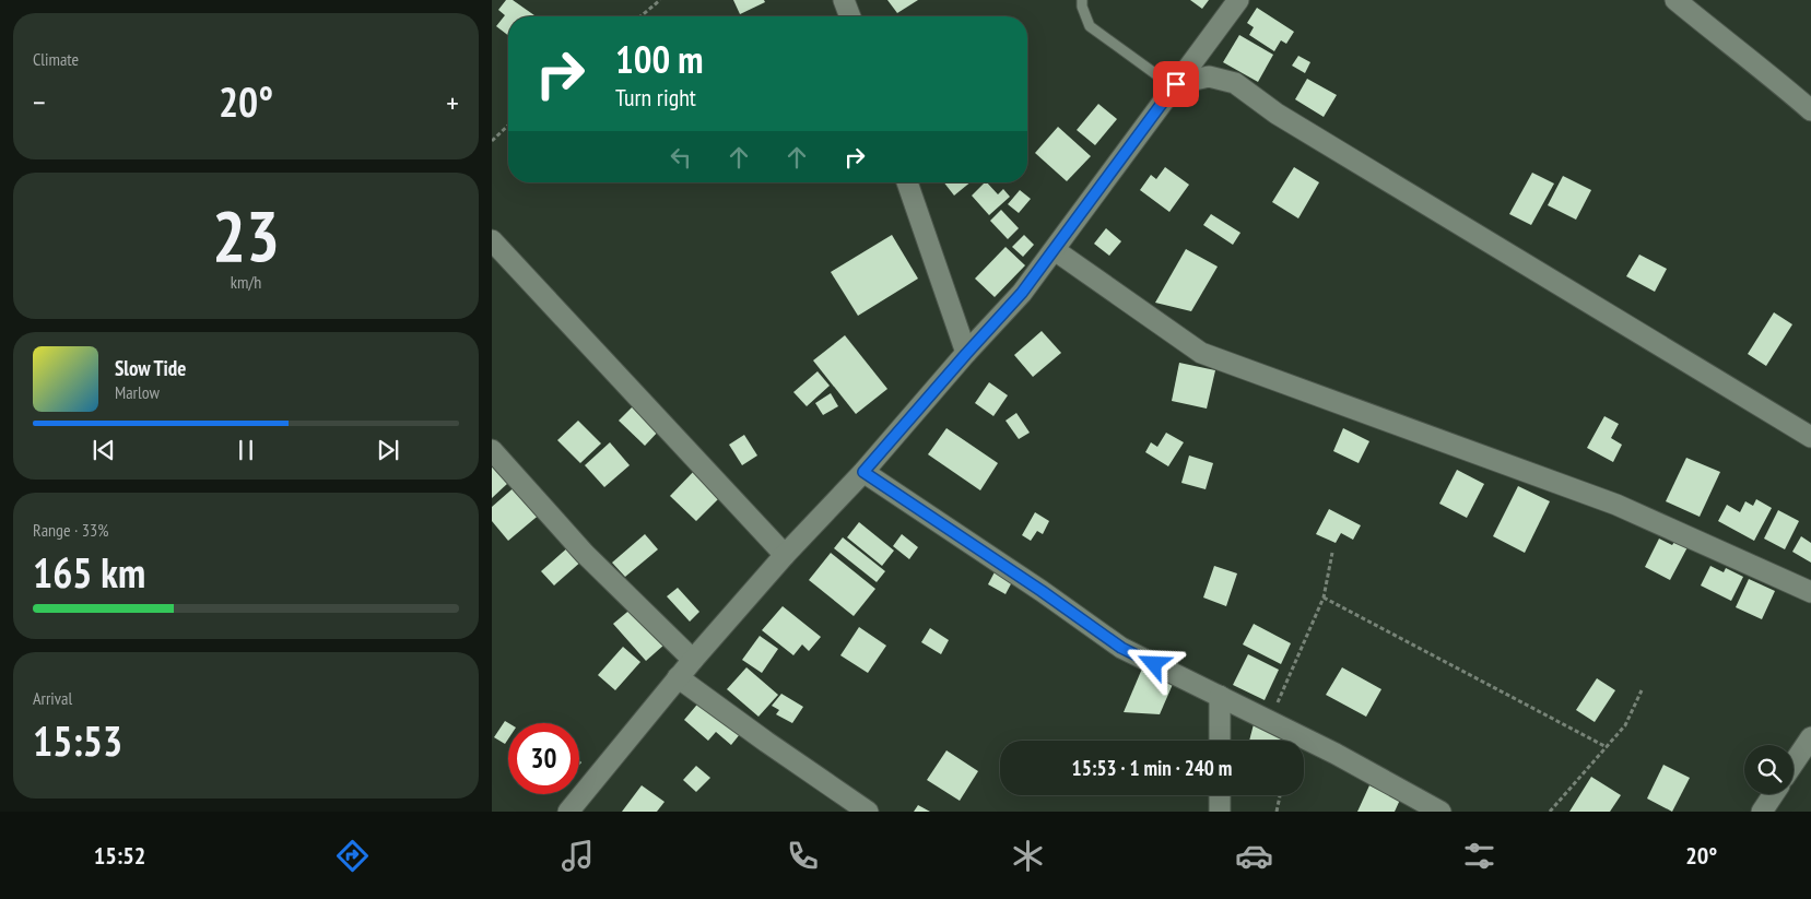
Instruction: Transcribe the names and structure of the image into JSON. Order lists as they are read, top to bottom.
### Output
{
  "page": {
    "tile": [
      "Climate",
      ["23", "km/h"],
      ["Range · 33%", "165 km"],
      ["Arrival", "15:53"]
    ],
    "turn": ["100 m", "Turn right"],
    "heat": ["−", "20°", "+"],
    "song": ["Slow Tide", "Marlow"],
    "limit": "30",
    "trip": "15:53 · 1 min · 240 m",
    "tabs": ["15:52", "20°"]
  }
}
